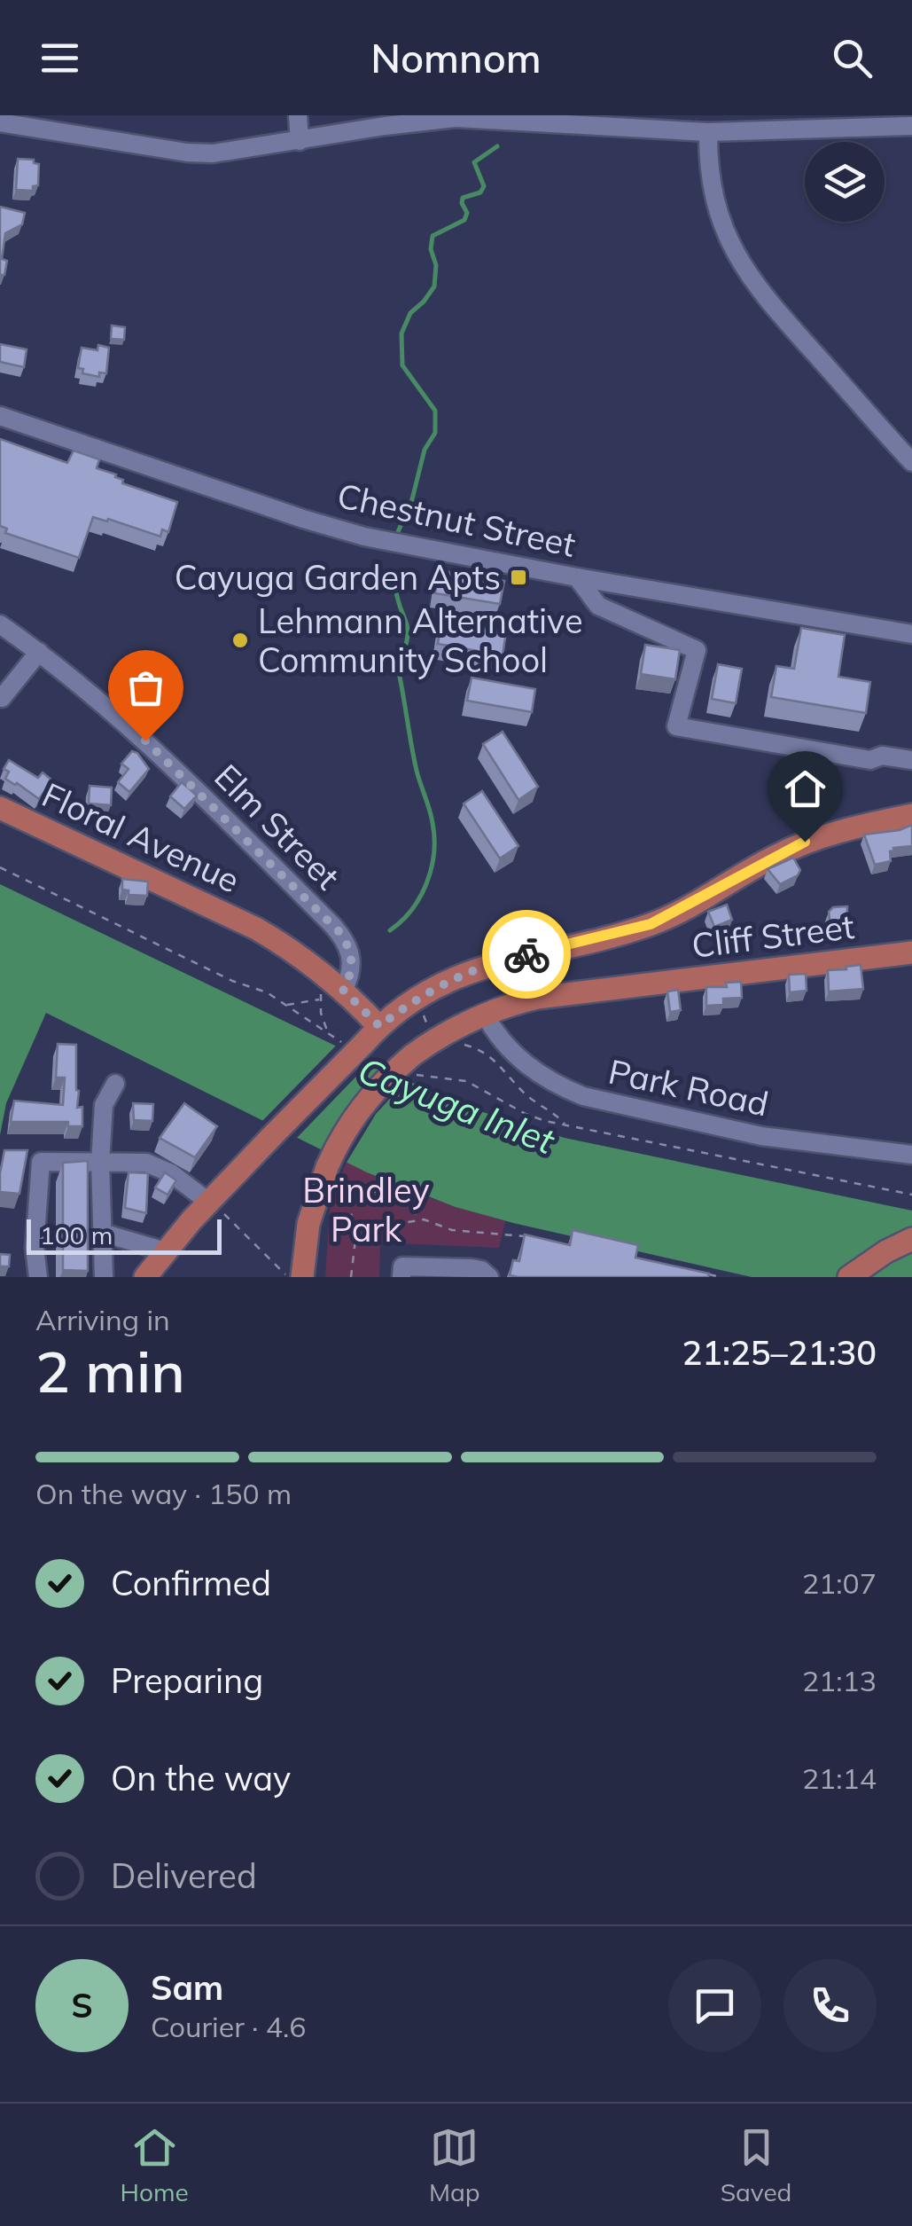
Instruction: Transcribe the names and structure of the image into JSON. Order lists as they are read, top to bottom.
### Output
{
  "streets": {
    "main road": ["Floral Avenue", "Cliff Street"],
    "street": ["Chestnut Street", "Elm Street", "Park Road"]
  },
  "crossings": [
    ["Elm Street", "Floral Avenue"],
    ["Cliff Street", "Park Road"]
  ],
  "water": ["Cayuga Inlet"],
  "parks": ["Brindley Park"],
  "places": {
    "transit": ["Cayuga Garden Apts"],
    "other": ["Lehmann Alternative Community School"]
  },
  "scale_bar": "100 m",
  "page": {
    "header": "Nomnom",
    "scale": "100 m",
    "heading": ["2 min", "Arriving in", "21:25–21:30"],
    "panel": ["Sam", "Courier · 4.6"],
    "bar": "On the way · 150 m",
    "list": [
      ["Confirmed", "21:07"],
      ["Preparing", "21:13"],
      ["On the way", "21:14"],
      "Delivered"
    ],
    "round": "S",
    "tabs": ["Home", "Map", "Saved"]
  }
}
